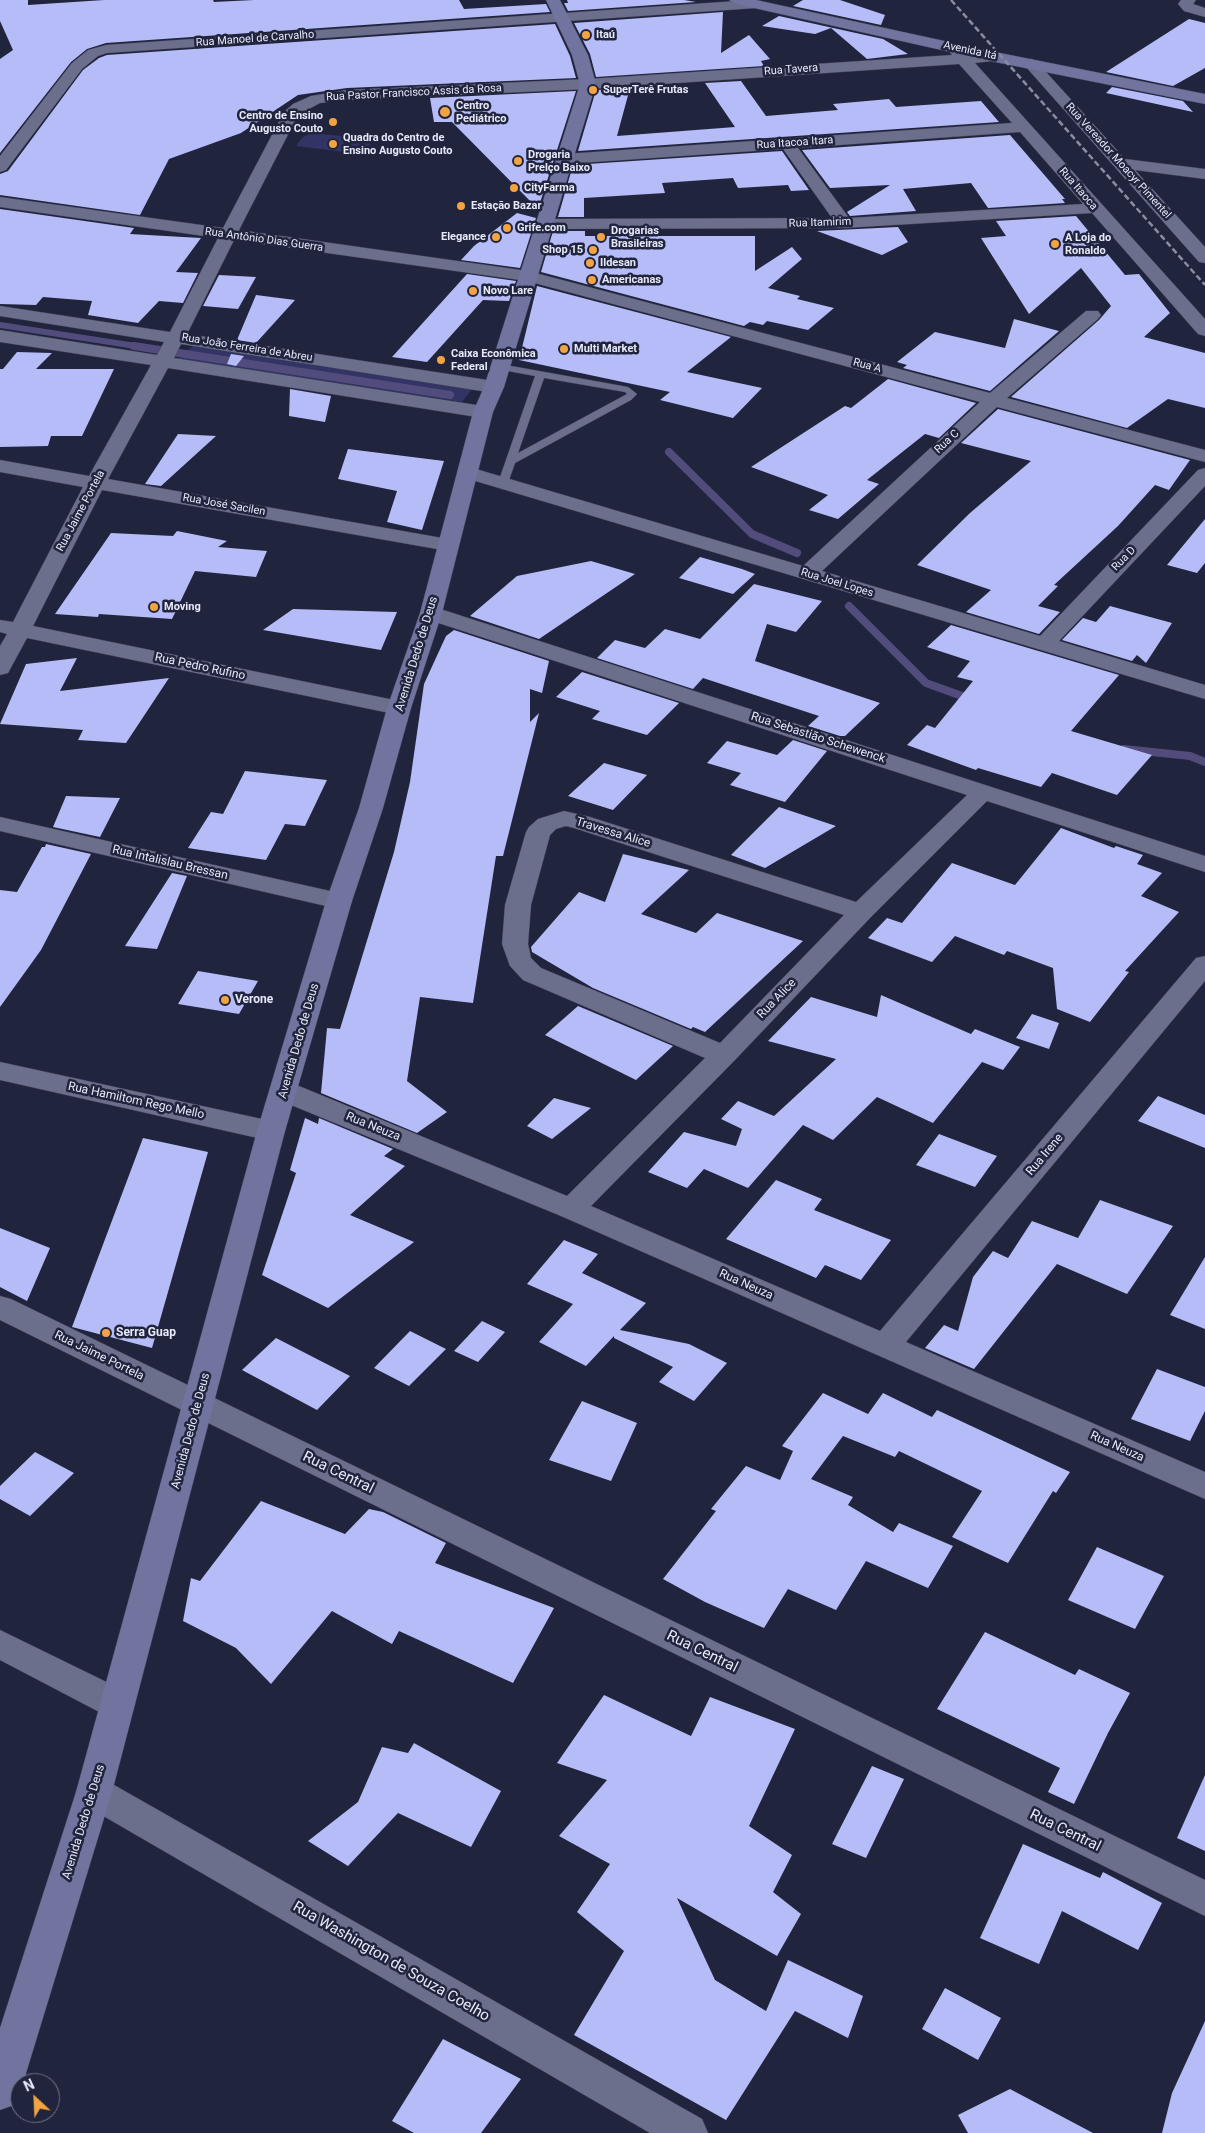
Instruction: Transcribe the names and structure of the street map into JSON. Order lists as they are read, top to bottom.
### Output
{
  "streets": {
    "main road": ["Avenida Itá", "Avenida Dedo de Deus"],
    "street": [
      "Rua Manoel de Carvalho",
      "Rua Tavera",
      "Rua Pastor Francisco Assis da Rosa",
      "Rua Itacoa Itara",
      "Rua Vereador Moacyr Pimentel",
      "Rua Itaoca",
      "Rua Itamirim",
      "Rua Antônio Dias Guerra",
      "Rua João Ferreira de Abreu",
      "Rua A",
      "Rua C",
      "Rua José Sacilen",
      "Rua Jaime Portela",
      "Rua D",
      "Rua Joel Lopes",
      "Rua Pedro Rufino",
      "Rua Sebastião Schewenck",
      "Travessa Alice",
      "Rua Intalislau Bressan",
      "Rua Alice",
      "Rua Hamiltom Rego Mello",
      "Rua Neuza",
      "Rua Irene",
      "Rua Central",
      "Rua Washington de Souza Coelho"
    ]
  },
  "crossings": [
    ["Rua Manoel de Carvalho", "Avenida Itá"],
    ["Avenida Itá", "Rua Tavera"],
    ["Avenida Itá", "Rua Vereador Moacyr Pimentel"],
    ["Avenida Itá", "Rua Itaoca"],
    ["Rua Tavera", "Rua Pastor Francisco Assis da Rosa"],
    ["Rua Tavera", "Rua Itaoca"],
    ["Rua Tavera", "Avenida Dedo de Deus"],
    ["Rua Pastor Francisco Assis da Rosa", "Rua Antônio Dias Guerra"],
    ["Rua Pastor Francisco Assis da Rosa", "Rua João Ferreira de Abreu"],
    ["Rua Pastor Francisco Assis da Rosa", "Rua Jaime Portela"],
    ["Rua Pastor Francisco Assis da Rosa", "Avenida Dedo de Deus"],
    ["Rua Itacoa Itara", "Rua Itaoca"],
    ["Rua Itacoa Itara", "Avenida Dedo de Deus"],
    ["Rua Itaoca", "Rua Itamirim"],
    ["Rua Itamirim", "Avenida Dedo de Deus"],
    ["Rua Antônio Dias Guerra", "Rua A"],
    ["Rua Antônio Dias Guerra", "Avenida Dedo de Deus"],
    ["Rua João Ferreira de Abreu", "Rua Jaime Portela"],
    ["Rua João Ferreira de Abreu", "Avenida Dedo de Deus"],
    ["Rua A", "Rua C"],
    ["Rua A", "Avenida Dedo de Deus"],
    ["Rua C", "Rua Joel Lopes"],
    ["Rua José Sacilen", "Rua Jaime Portela"],
    ["Rua José Sacilen", "Avenida Dedo de Deus"],
    ["Rua Jaime Portela", "Avenida Dedo de Deus"],
    ["Rua Jaime Portela", "Rua Pedro Rufino"],
    ["Rua Jaime Portela", "Rua Central"],
    ["Rua D", "Rua Joel Lopes"],
    ["Rua Joel Lopes", "Avenida Dedo de Deus"],
    ["Avenida Dedo de Deus", "Rua Pedro Rufino"],
    ["Avenida Dedo de Deus", "Rua Sebastião Schewenck"],
    ["Avenida Dedo de Deus", "Rua Intalislau Bressan"],
    ["Avenida Dedo de Deus", "Rua Hamiltom Rego Mello"],
    ["Avenida Dedo de Deus", "Rua Neuza"],
    ["Avenida Dedo de Deus", "Rua Central"],
    ["Avenida Dedo de Deus", "Rua Washington de Souza Coelho"],
    ["Rua Sebastião Schewenck", "Rua Alice"],
    ["Travessa Alice", "Rua Alice"],
    ["Rua Alice", "Rua Neuza"],
    ["Rua Neuza", "Rua Irene"]
  ],
  "places": [
    "Itaú",
    "SuperTerê Frutas",
    "Centro Pediátrico",
    "Centro de Ensino Augusto Couto",
    "Quadra do Centro de Ensino Augusto Couto",
    "Drogaria Prelço Baixo",
    "CityFarma",
    "Estação Bazar",
    "Grife.com",
    "Elegance",
    "Drogarias Brasileiras",
    "A Loja do Ronaldo",
    "Shop 15",
    "Ildesan",
    "Americanas",
    "Novo Lare",
    "Multi Market",
    "Caixa Econômica Federal",
    "Moving",
    "Verone",
    "Serra Guap"
  ],
  "north": "top left"
}
